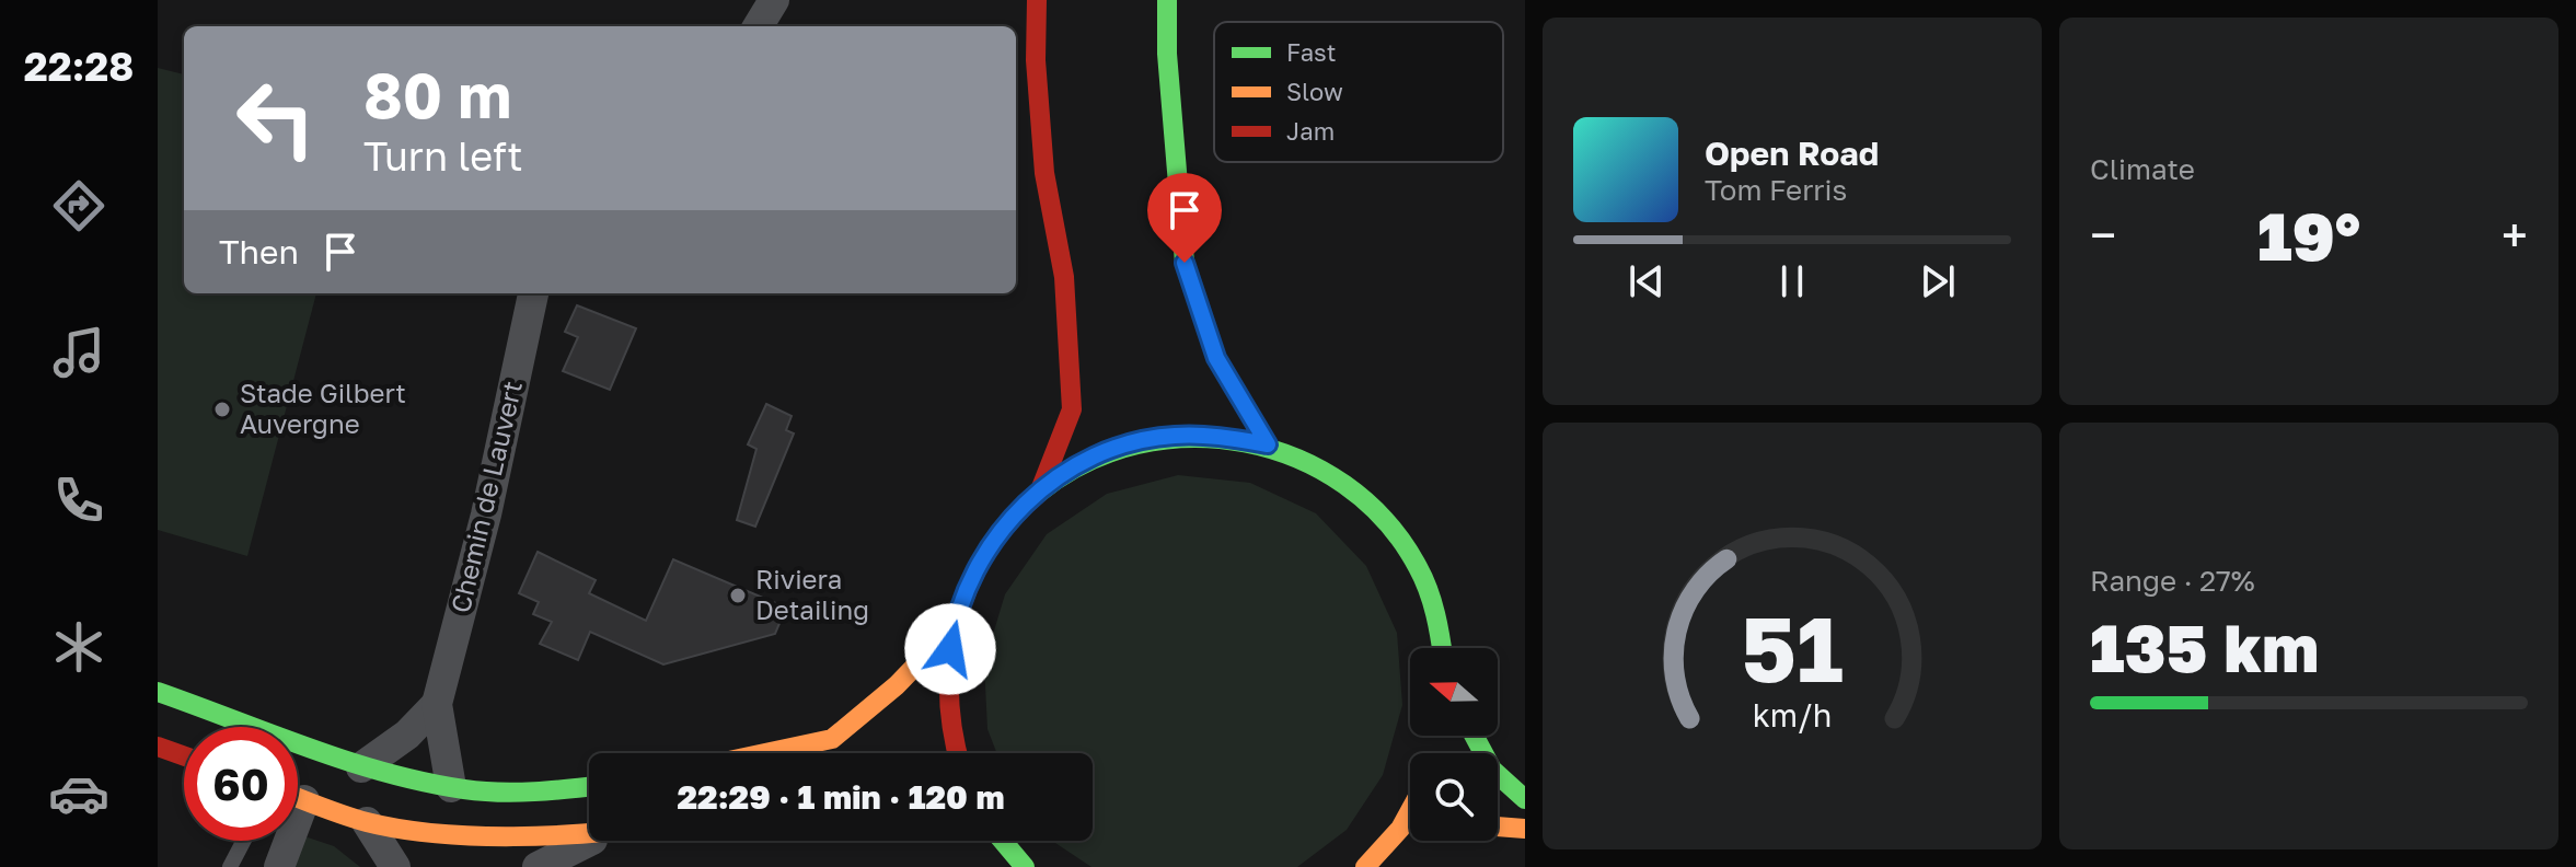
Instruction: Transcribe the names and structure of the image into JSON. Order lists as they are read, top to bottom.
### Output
{
  "streets": {
    "street": ["Chemin de Lauvert"]
  },
  "places": ["Stade Gilbert Auvergne", "Riviera Detailing"],
  "legend": ["Fast", "Slow", "Jam"],
  "north": "left",
  "page": {
    "tabs": "22:28",
    "tile": [
      "Climate",
      ["Range · 27%", "135 km"]
    ],
    "turn": ["80 m", "Turn left"],
    "song": ["Open Road", "Tom Ferris"],
    "heat": ["−", "19°", "+"],
    "then": "Then",
    "limit": "60",
    "trip": "22:29 · 1 min · 120 m",
    "gauge": ["51", "km/h"]
  }
}
